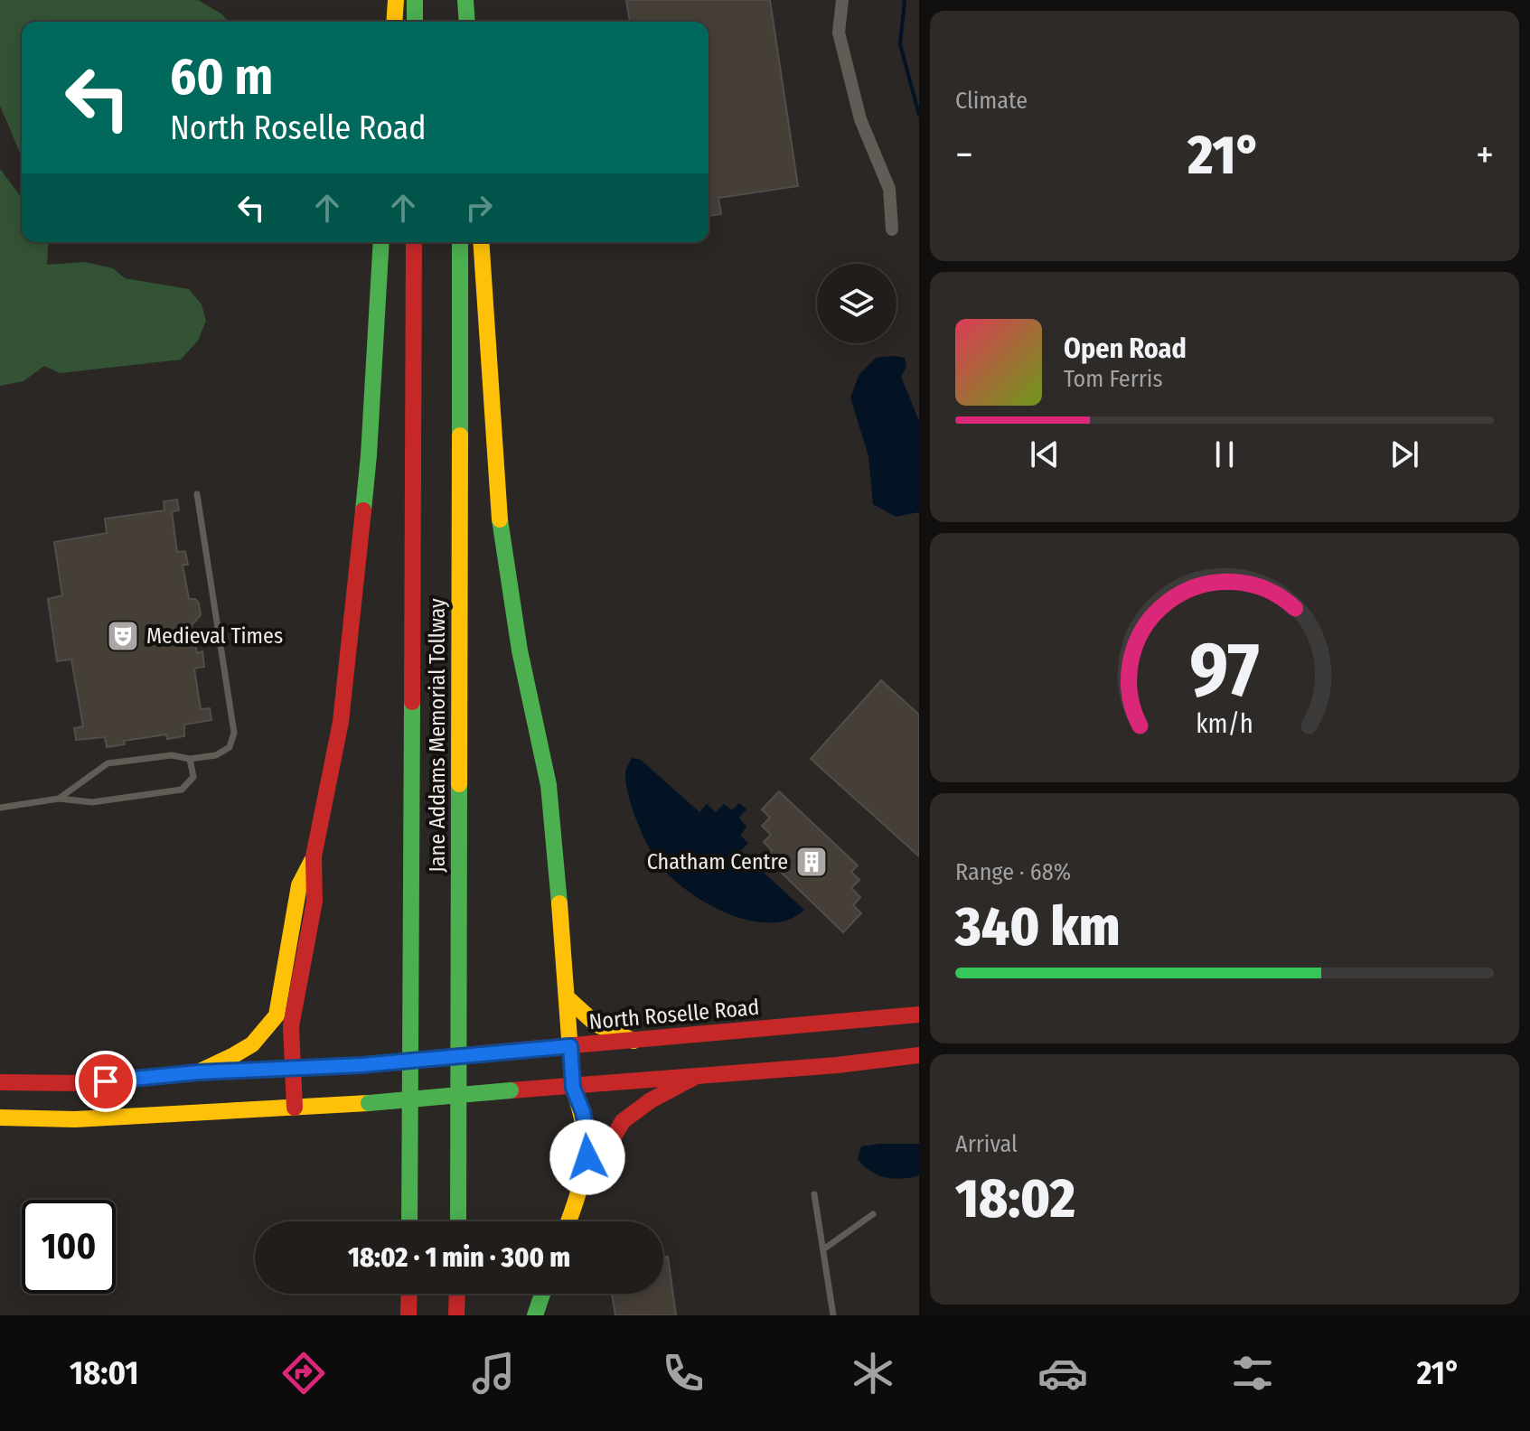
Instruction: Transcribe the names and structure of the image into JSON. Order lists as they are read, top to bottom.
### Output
{
  "streets": {
    "main road": ["Jane Addams Memorial Tollway", "North Roselle Road"]
  },
  "places": {
    "theatre": ["Medieval Times"],
    "building": ["Chatham Centre"]
  },
  "page": {
    "tile": [
      "Climate",
      ["Range · 68%", "340 km"],
      ["Arrival", "18:02"]
    ],
    "turn": ["60 m", "North Roselle Road"],
    "heat": ["−", "21°", "+"],
    "song": ["Open Road", "Tom Ferris"],
    "limit": "100",
    "trip": "18:02 · 1 min · 300 m",
    "tabs": ["18:01", "21°"],
    "gauge": ["97", "km/h"]
  }
}
